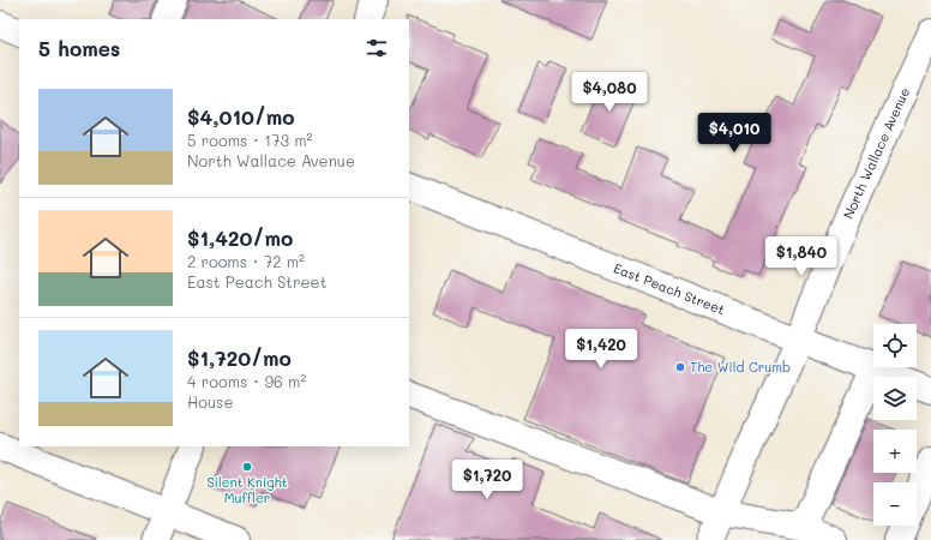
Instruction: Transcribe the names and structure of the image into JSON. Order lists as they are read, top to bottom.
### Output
{
  "streets": {
    "street": ["North Wallace Avenue", "East Peach Street"]
  },
  "crossings": [
    ["North Wallace Avenue", "East Peach Street"]
  ],
  "places": ["The Wild Crumb", "Silent Knight Muffler"],
  "page": {
    "heading": "5 homes",
    "price": [
      "$4,080",
      "$4,010",
      "$1,840",
      "$1,420",
      "$1,720"
    ],
    "list": [
      {
        "name": "$4,010/mo",
        "note": "5 rooms · 173 m² · North Wallace Avenue"
      },
      {
        "name": "$1,420/mo",
        "note": "2 rooms · 72 m² · East Peach Street"
      },
      {
        "name": "$1,720/mo",
        "note": "4 rooms · 96 m² · House"
      }
    ],
    "map_buttons": ["+", "−"]
  }
}
